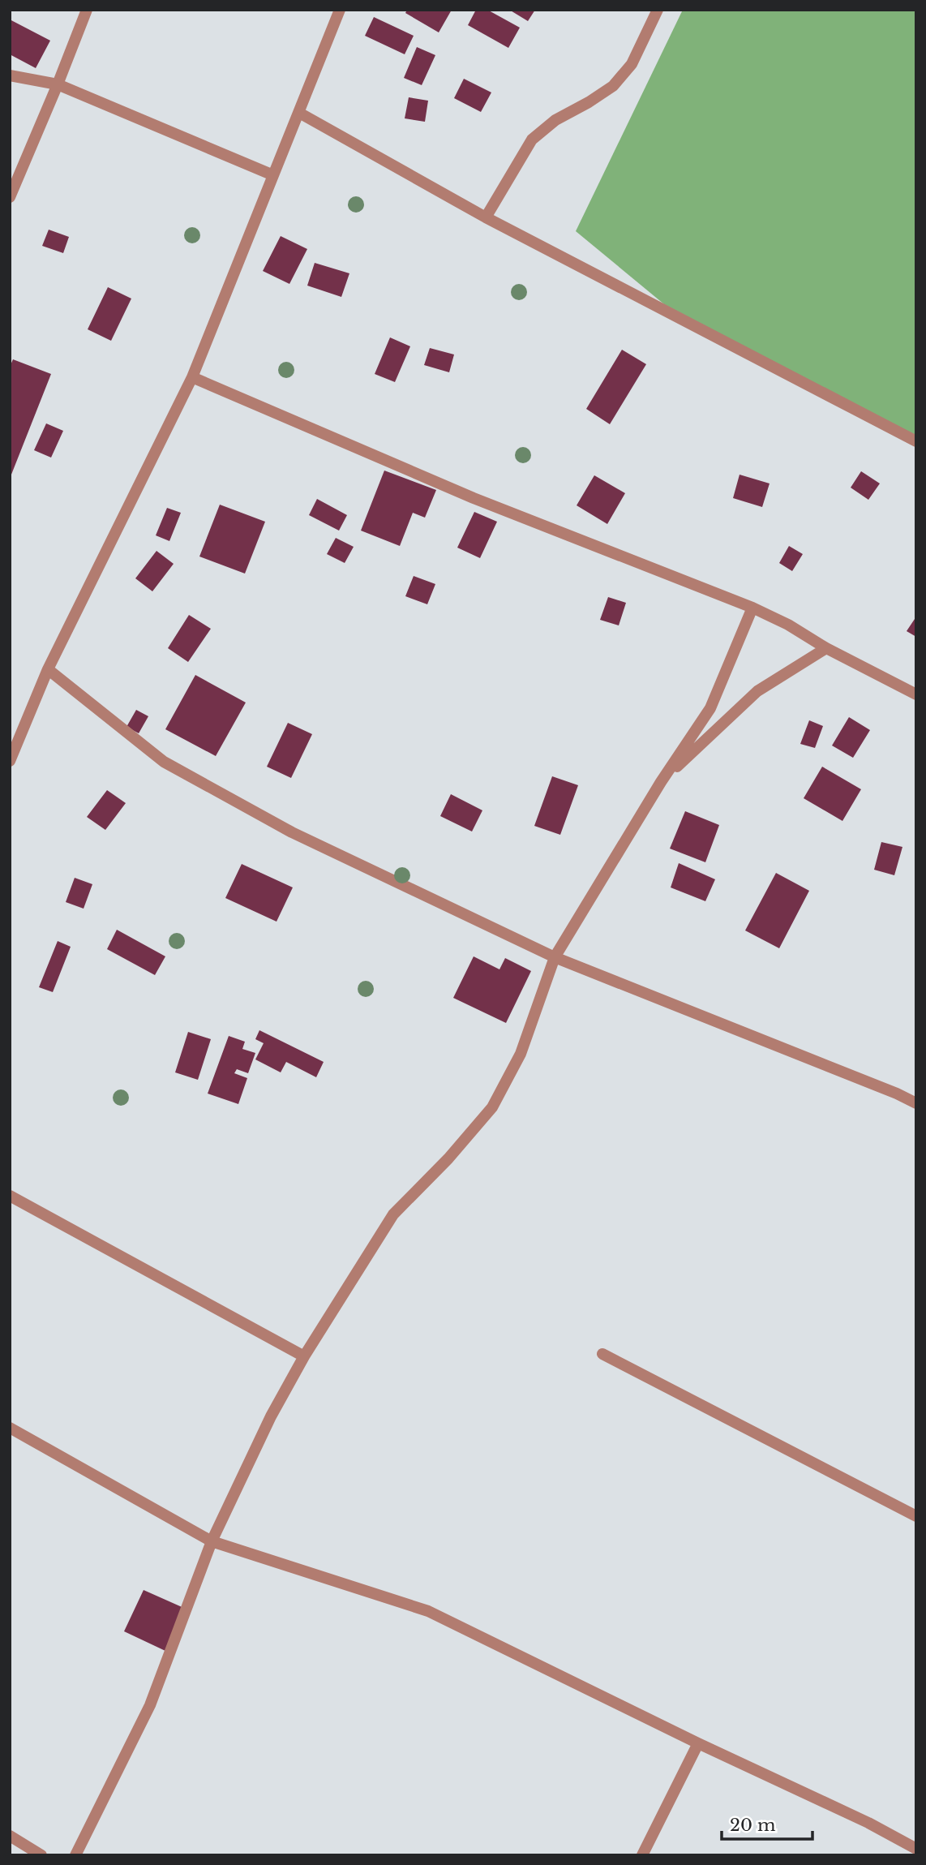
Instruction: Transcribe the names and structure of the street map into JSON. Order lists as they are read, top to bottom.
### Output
{
  "scale_bar": "20 m"
}
